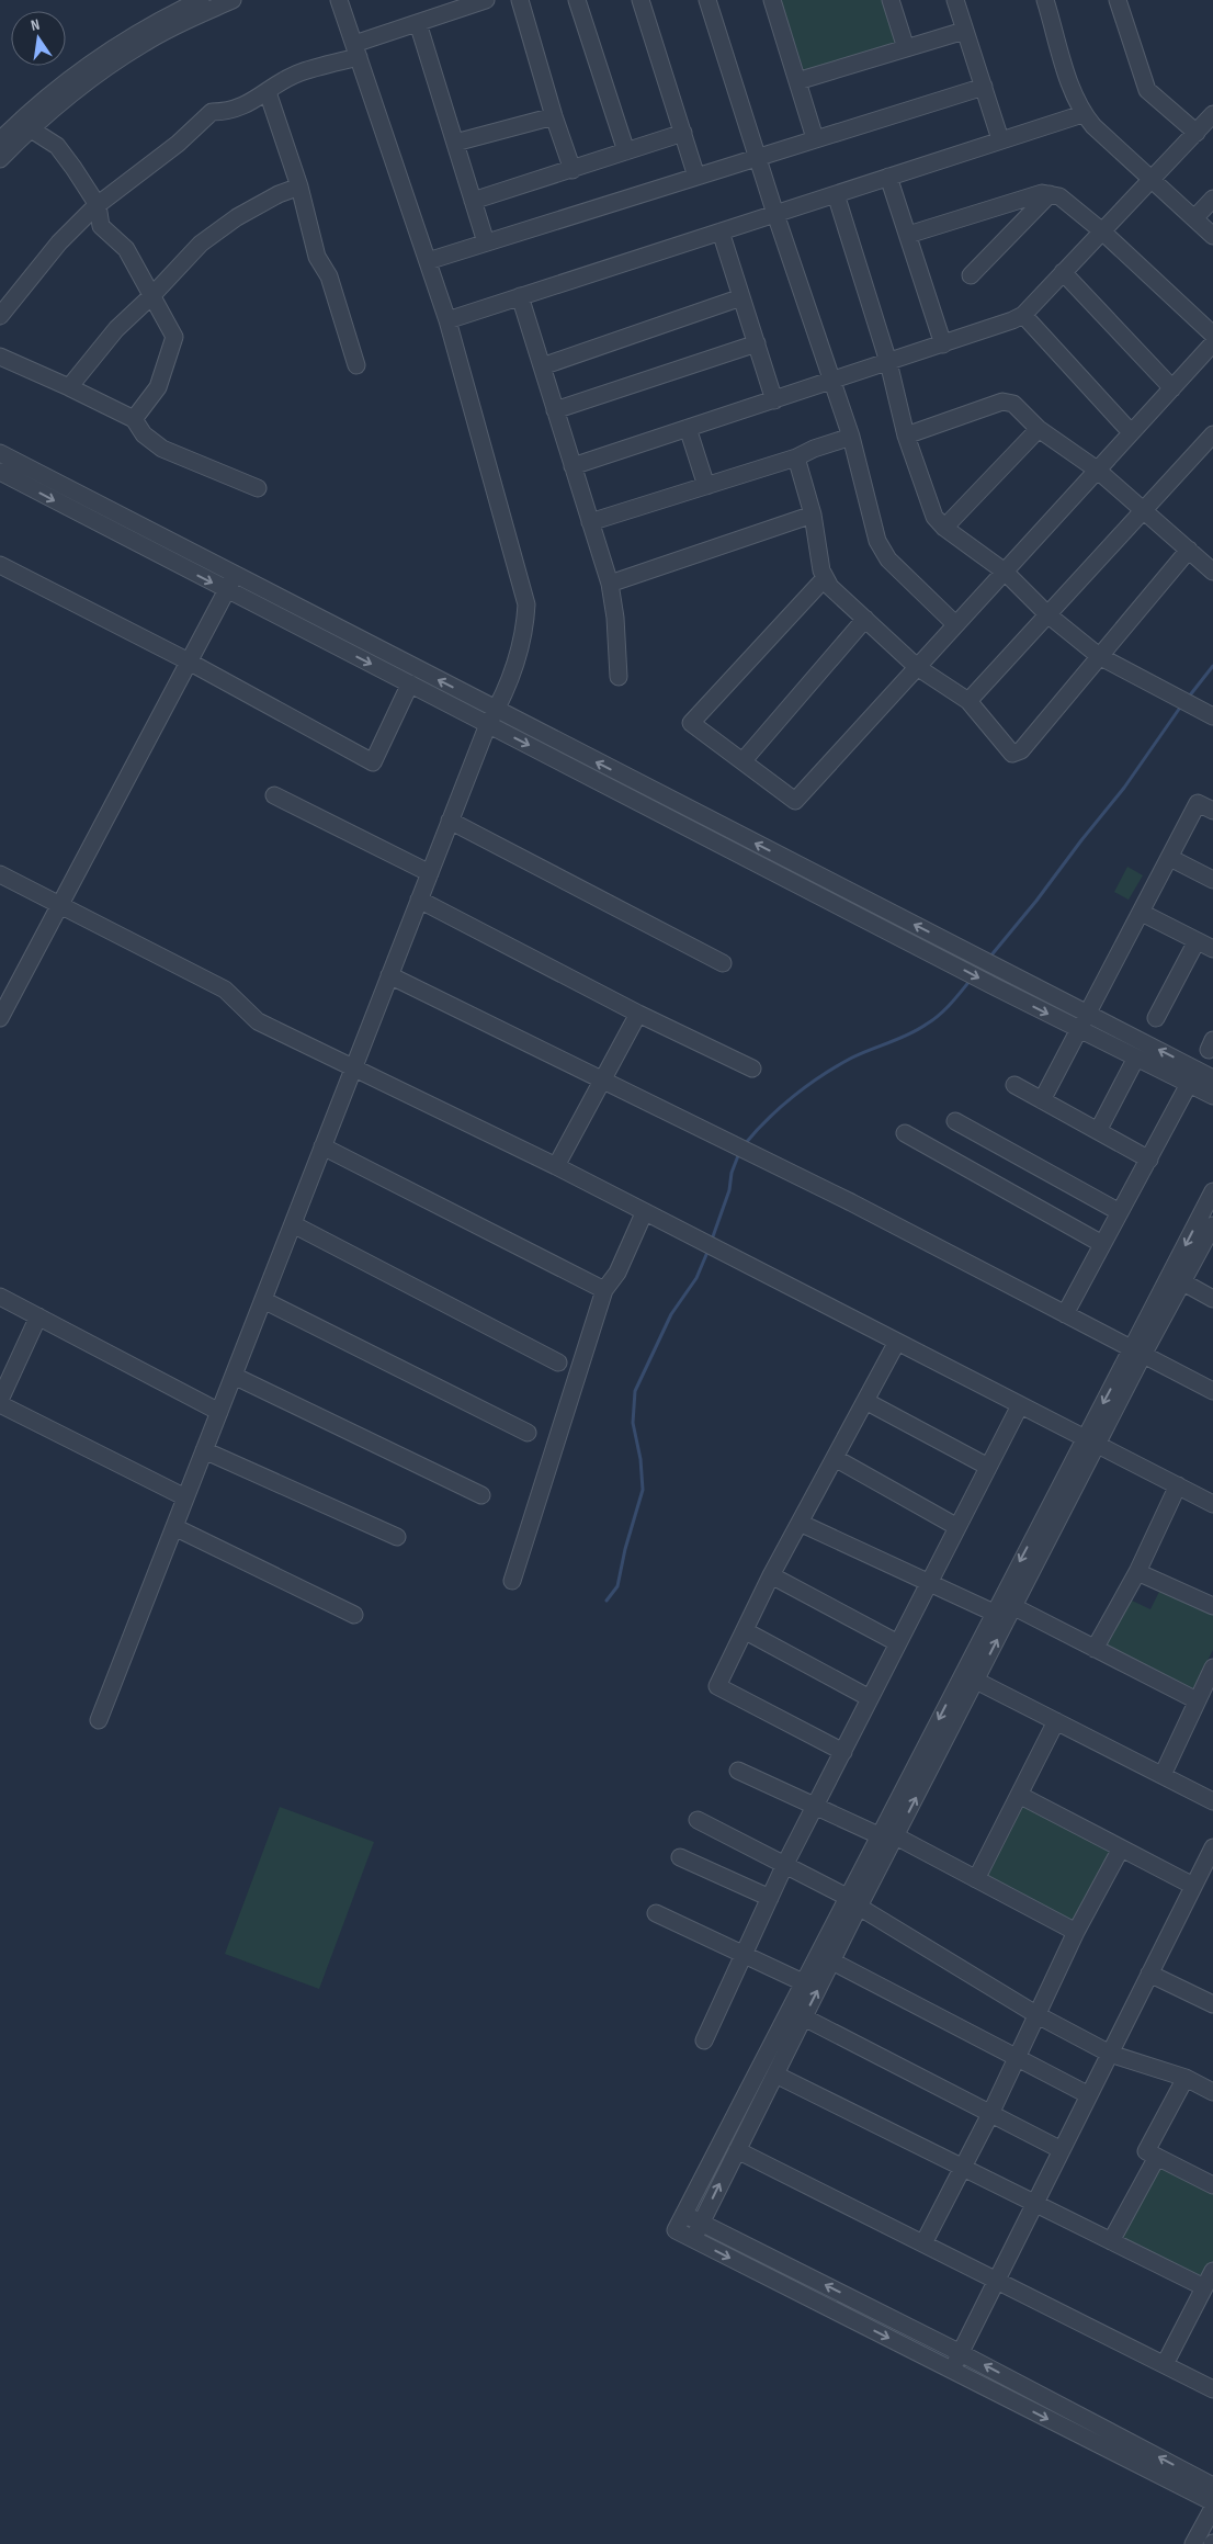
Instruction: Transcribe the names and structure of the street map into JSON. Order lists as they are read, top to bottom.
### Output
{
  "north": "top"
}
